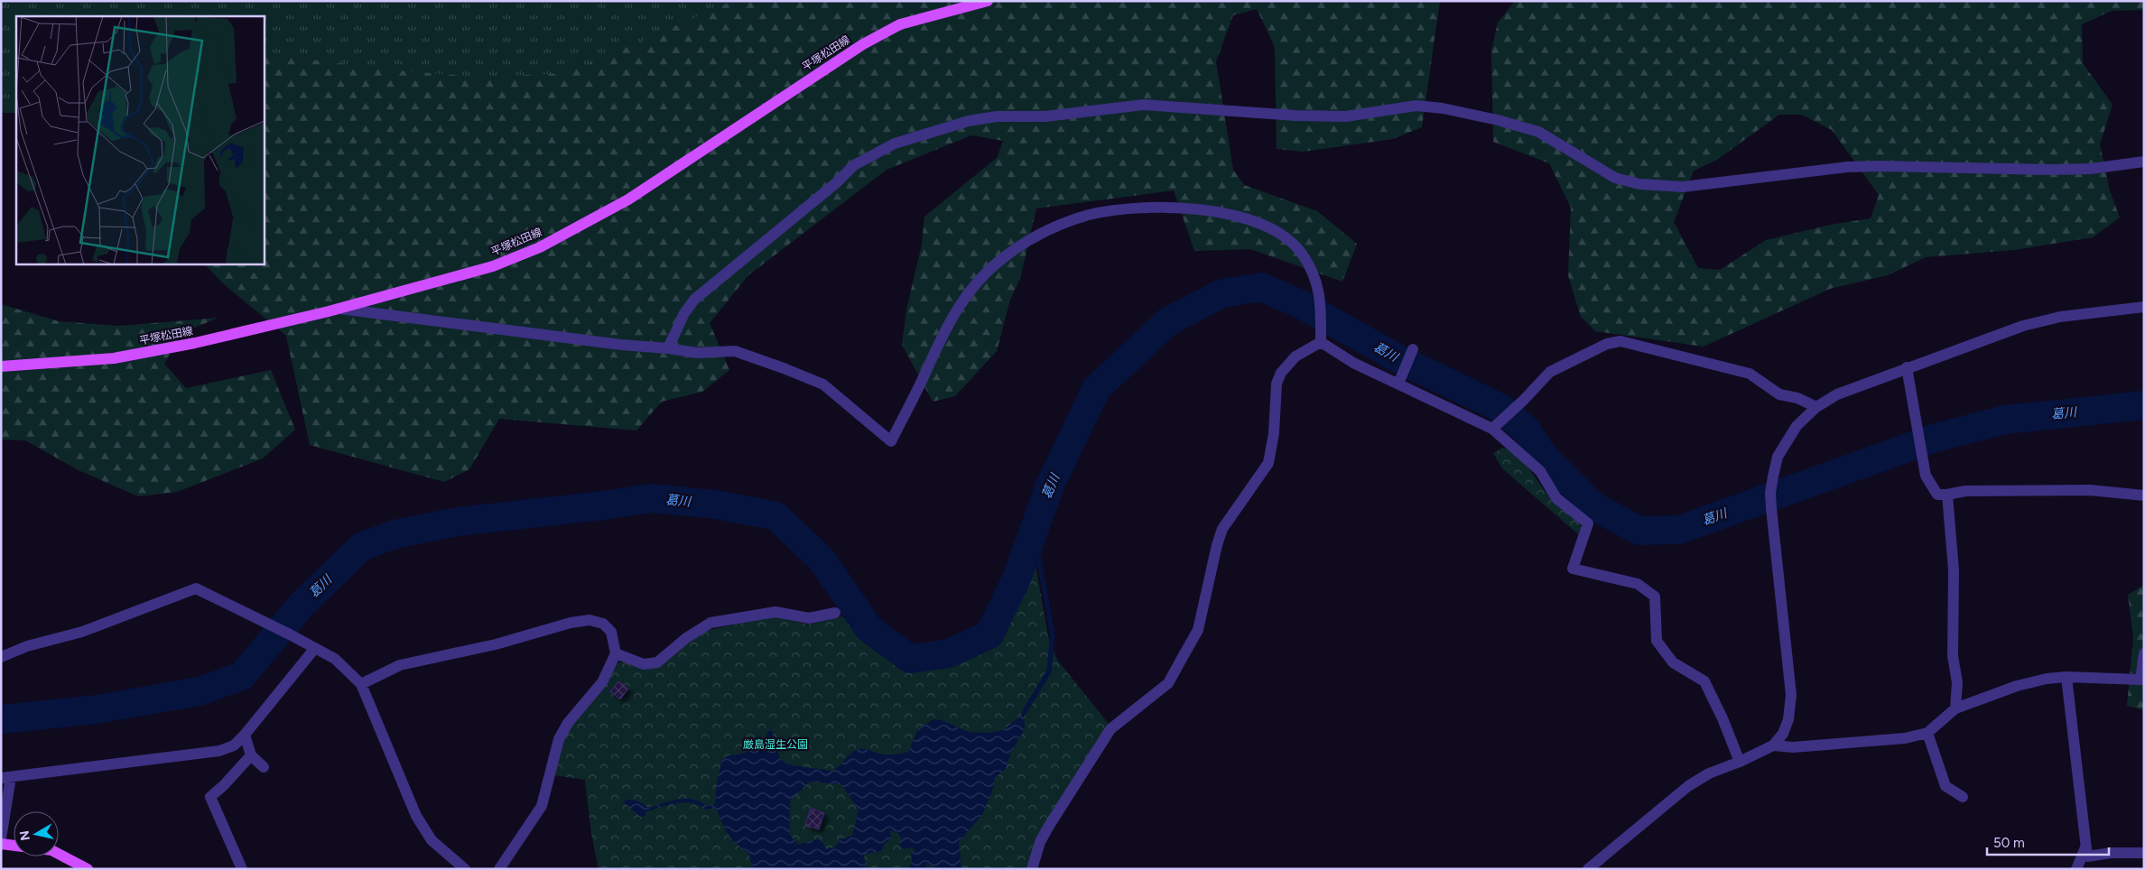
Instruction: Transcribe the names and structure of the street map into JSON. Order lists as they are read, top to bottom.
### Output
{
  "streets": {
    "main road": ["平塚松田線"]
  },
  "water": ["葛川"],
  "parks": ["厳島湿生公園"],
  "scale_bar": "50 m",
  "north": "left"
}
